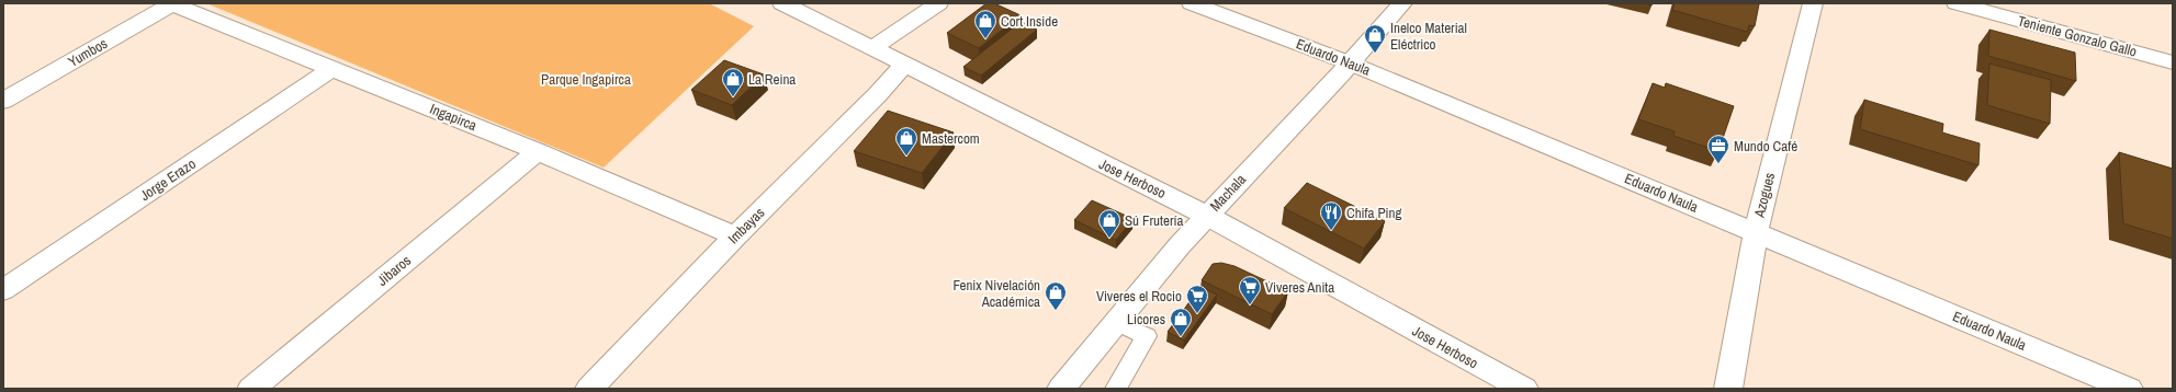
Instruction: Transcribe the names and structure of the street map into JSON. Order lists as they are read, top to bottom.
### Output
{
  "streets": {
    "street": [
      "Teniente Gonzalo Gallo",
      "Yumbos",
      "Eduardo Naula",
      "Ingapirca",
      "Jose Herboso",
      "Jorge Erazo",
      "Machala",
      "Azogues",
      "Imbayas",
      "Jibaros"
    ]
  },
  "crossings": [
    ["Yumbos", "Ingapirca"],
    ["Eduardo Naula", "Machala"],
    ["Eduardo Naula", "Azogues"],
    ["Ingapirca", "Jorge Erazo"],
    ["Ingapirca", "Imbayas"],
    ["Ingapirca", "Jibaros"],
    ["Jose Herboso", "Machala"],
    ["Jose Herboso", "Imbayas"]
  ],
  "parks": ["Parque Ingapirca"],
  "places": {
    "shop": [
      "Cort Inside",
      "Inelco Material Eléctrico",
      "La Reina",
      "Mastercom",
      "Sú Frutería",
      "Fenix Nivelación Académica",
      "Licores"
    ],
    "office": ["Mundo Café"],
    "restaurant": ["Chifa Ping"],
    "supermarket": ["Viveres Anita", "Viveres el Rocio"]
  }
}
